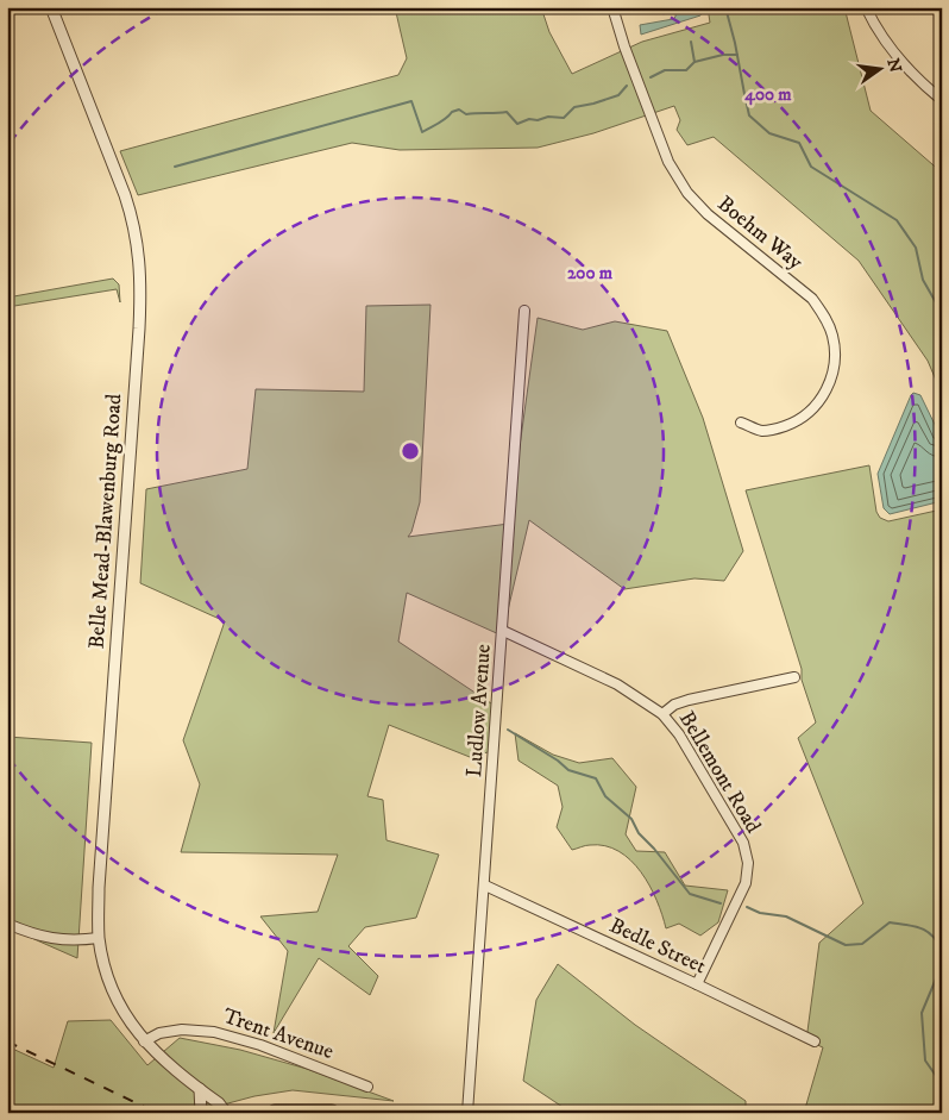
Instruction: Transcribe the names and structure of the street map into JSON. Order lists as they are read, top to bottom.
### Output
{
  "streets": {
    "street": [
      "Boehm Way",
      "Belle Mead-Blawenburg Road",
      "Ludlow Avenue",
      "Bellemont Road",
      "Bedle Street",
      "Trent Avenue"
    ]
  },
  "crossings": [
    ["Belle Mead-Blawenburg Road", "Trent Avenue"],
    ["Ludlow Avenue", "Bellemont Road"],
    ["Ludlow Avenue", "Bedle Street"],
    ["Bellemont Road", "Bedle Street"]
  ],
  "north": "right",
  "rings": ["400 m", "200 m"]
}
